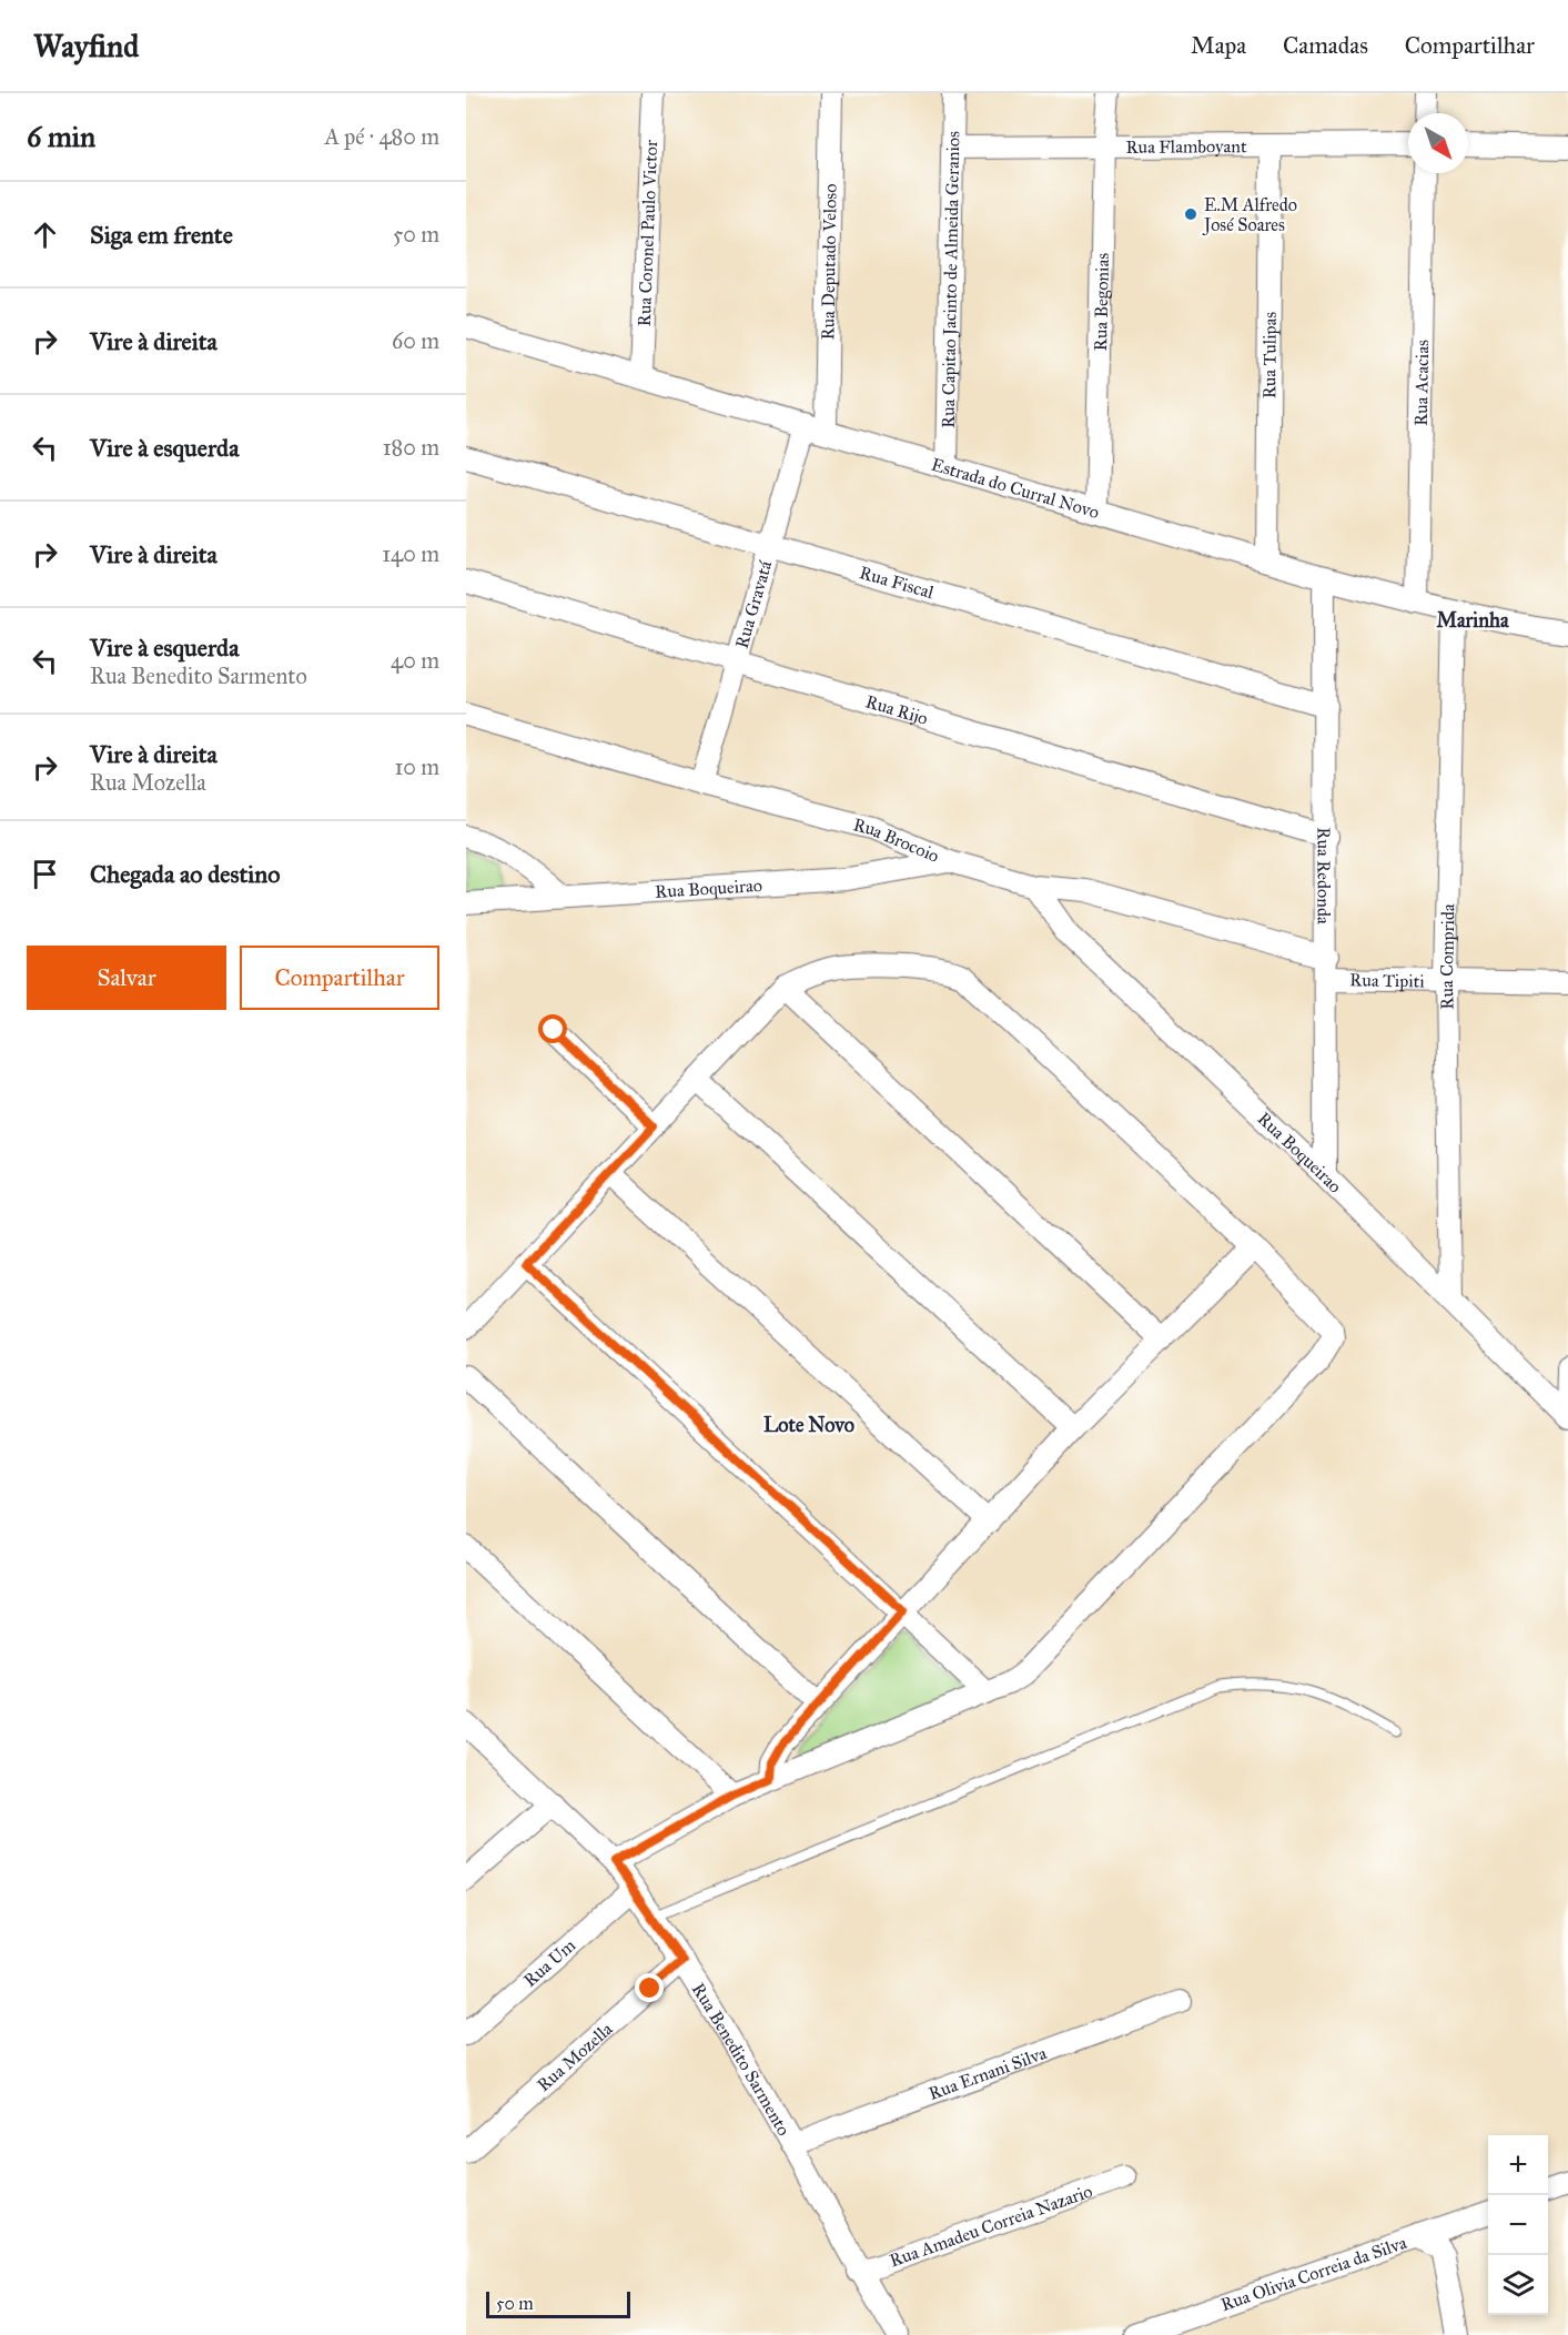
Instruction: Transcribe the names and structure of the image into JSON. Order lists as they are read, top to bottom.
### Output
{
  "streets": {
    "street": [
      "Rua Flamboyant",
      "Rua Coronel Paulo Victor",
      "Rua Deputado Veloso",
      "Rua Capitao Jacinto de Almeida Geranios",
      "Rua Begonias",
      "Rua Tulipas",
      "Rua Acacias",
      "Estrada do Curral Novo",
      "Rua Fiscal",
      "Rua Gravatá",
      "Rua Rijo",
      "Rua Brocoio",
      "Rua Redonda",
      "Rua Boqueirao",
      "Rua Comprida",
      "Rua Tipiti",
      "Rua Um",
      "Rua Mozella",
      "Rua Benedito Sarmento",
      "Rua Ernani Silva",
      "Rua Amadeu Correia Nazario",
      "Rua Olivia Correia da Silva"
    ]
  },
  "crossings": [
    ["Rua Flamboyant", "Rua Capitao Jacinto de Almeida Geranios"],
    ["Rua Flamboyant", "Rua Begonias"],
    ["Rua Flamboyant", "Rua Tulipas"],
    ["Rua Coronel Paulo Victor", "Estrada do Curral Novo"],
    ["Rua Deputado Veloso", "Estrada do Curral Novo"],
    ["Rua Capitao Jacinto de Almeida Geranios", "Estrada do Curral Novo"],
    ["Rua Begonias", "Estrada do Curral Novo"],
    ["Rua Tulipas", "Estrada do Curral Novo"],
    ["Rua Acacias", "Estrada do Curral Novo"],
    ["Estrada do Curral Novo", "Rua Gravatá"],
    ["Estrada do Curral Novo", "Rua Redonda"],
    ["Estrada do Curral Novo", "Rua Comprida"],
    ["Rua Fiscal", "Rua Gravatá"],
    ["Rua Fiscal", "Rua Redonda"],
    ["Rua Gravatá", "Rua Rijo"],
    ["Rua Gravatá", "Rua Brocoio"],
    ["Rua Rijo", "Rua Redonda"],
    ["Rua Brocoio", "Rua Redonda"],
    ["Rua Brocoio", "Rua Boqueirao"],
    ["Rua Brocoio", "Rua Tipiti"],
    ["Rua Redonda", "Rua Boqueirao"],
    ["Rua Redonda", "Rua Tipiti"],
    ["Rua Boqueirao", "Rua Comprida"],
    ["Rua Comprida", "Rua Tipiti"],
    ["Rua Um", "Rua Benedito Sarmento"],
    ["Rua Mozella", "Rua Benedito Sarmento"],
    ["Rua Benedito Sarmento", "Rua Ernani Silva"],
    ["Rua Benedito Sarmento", "Rua Amadeu Correia Nazario"]
  ],
  "districts": ["Marinha", "Lote Novo"],
  "places": ["E.M Alfredo José Soares"],
  "scale_bar": "50 m",
  "north": "bottom right",
  "page": {
    "header": "Wayfind",
    "nav": ["Mapa", "Camadas", "Compartilhar"],
    "heading": ["6 min", "A pé · 480 m"],
    "list": [
      ["Siga em frente", "50 m"],
      ["Vire à direita", "60 m"],
      ["Vire à esquerda", "180 m"],
      ["Vire à direita", "140 m"],
      ["Vire à esquerda", "Rua Benedito Sarmento", "40 m"],
      ["Vire à direita", "Rua Mozella", "10 m"],
      "Chegada ao destino"
    ],
    "buttons": ["Salvar", "Compartilhar"],
    "map_buttons": ["+", "−"],
    "scale": "50 m"
  }
}
